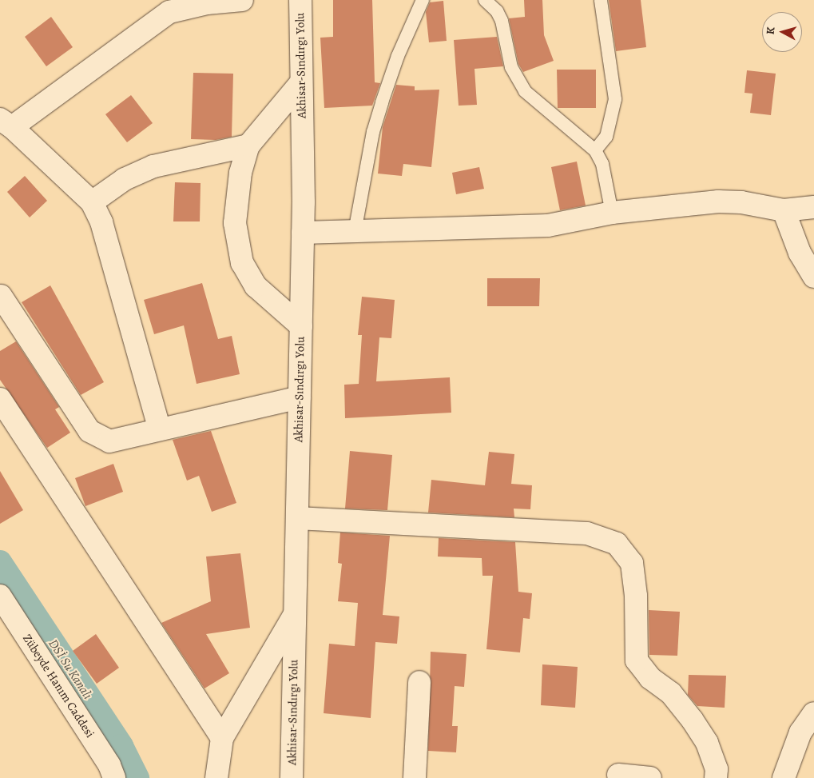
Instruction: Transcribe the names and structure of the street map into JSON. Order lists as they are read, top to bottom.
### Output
{
  "streets": {
    "street": ["Akhisar-Sındırgı Yolu", "Zübeyde Hanım Caddesi"]
  },
  "water": ["DSİ Su Kanalı"],
  "north": "left"
}
